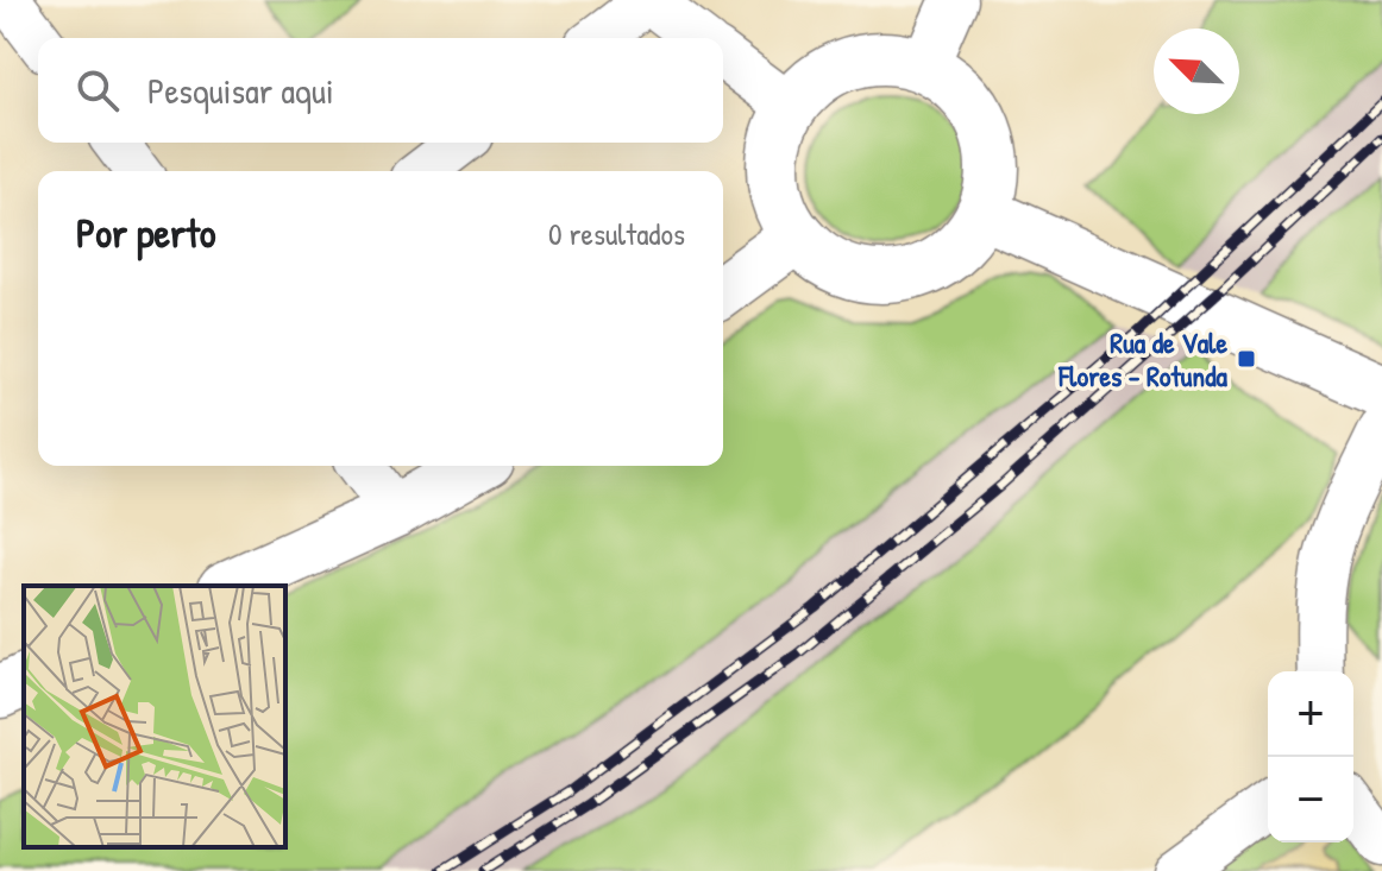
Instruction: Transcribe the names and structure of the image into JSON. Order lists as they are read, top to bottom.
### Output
{
  "places": {
    "transit": ["Rua de Vale Flores - Rotunda"]
  },
  "north": "top left",
  "page": {
    "search": "Pesquisar aqui",
    "heading": ["Por perto", "0 resultados"],
    "map_buttons": ["+", "−"]
  }
}
